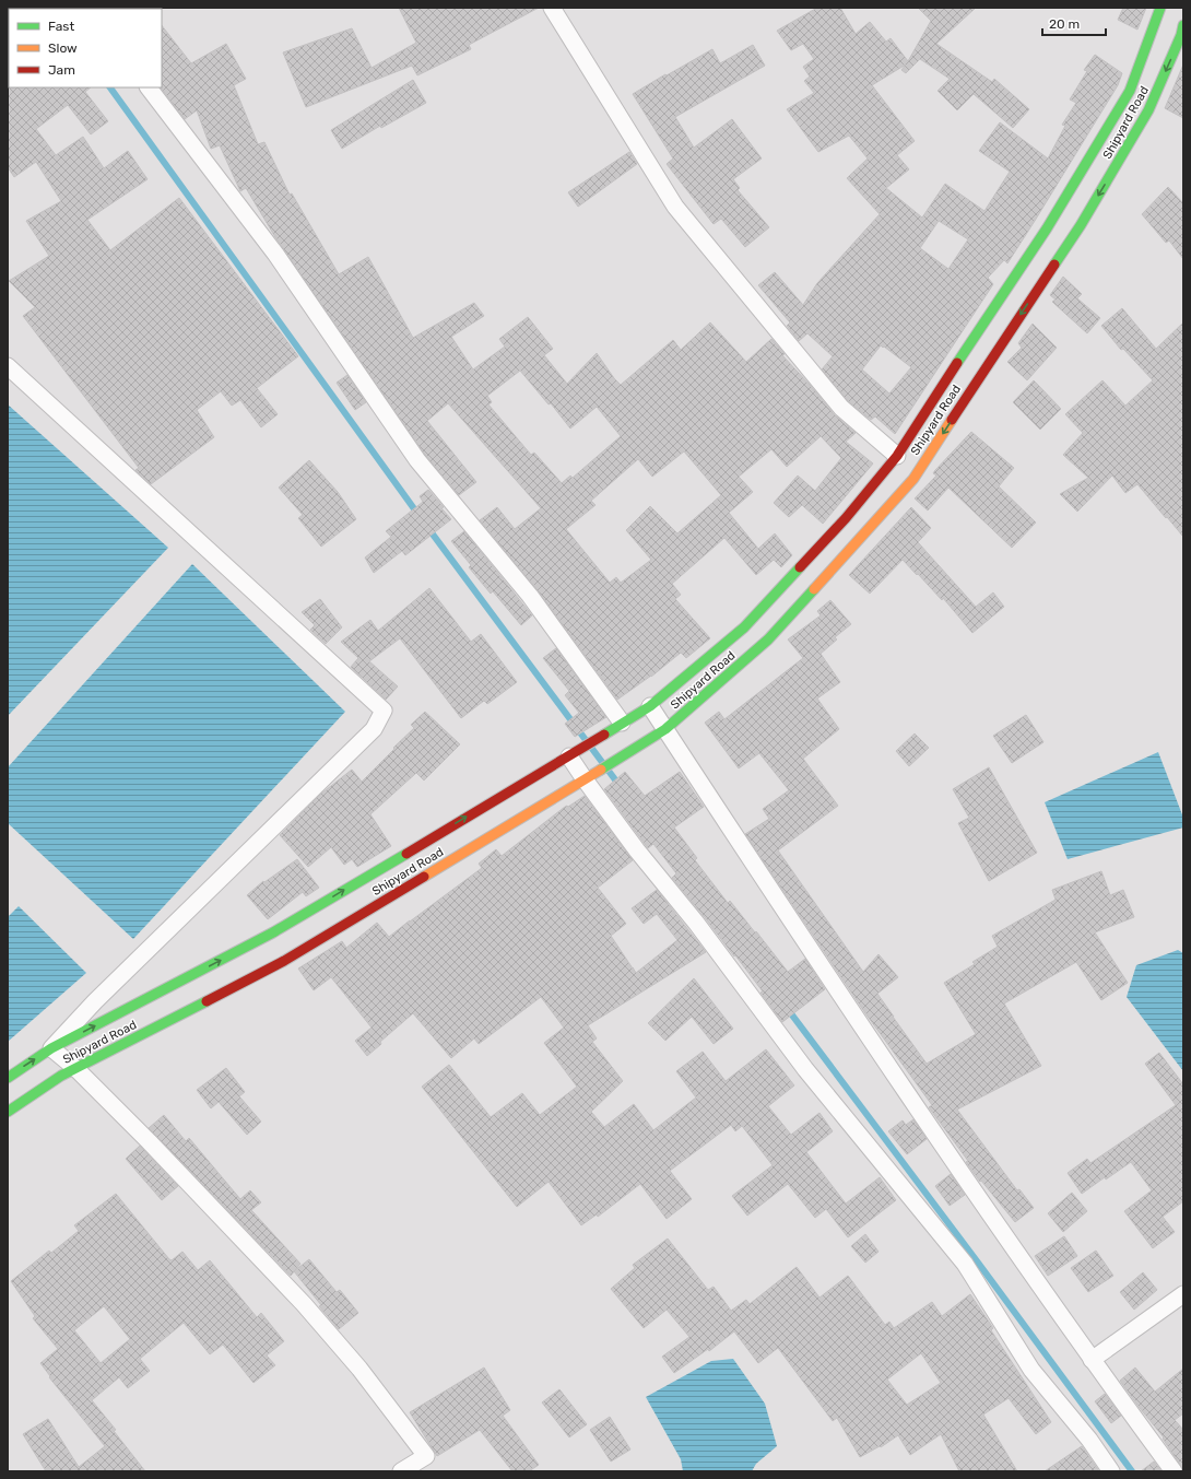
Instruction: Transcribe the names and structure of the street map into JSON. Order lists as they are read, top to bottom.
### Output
{
  "streets": {
    "main road": ["Shipyard Road"]
  },
  "legend": ["Fast", "Slow", "Jam"],
  "scale_bar": "20 m"
}
